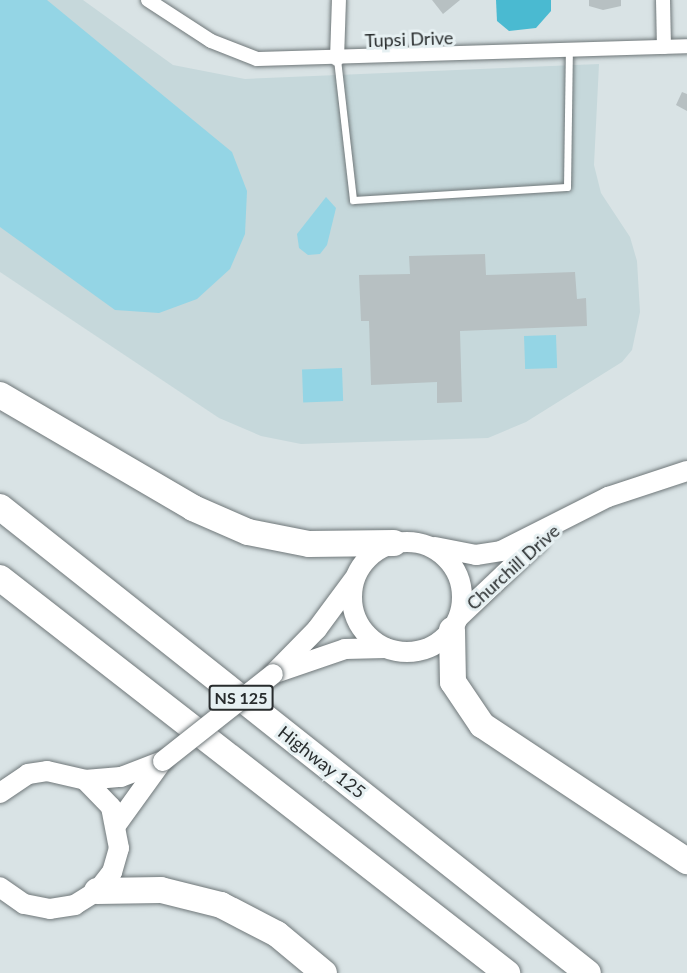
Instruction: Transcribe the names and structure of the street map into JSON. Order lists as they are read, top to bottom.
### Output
{
  "streets": {
    "highway": ["NS 125", "Highway 125"],
    "main road": ["Churchill Drive"],
    "street": ["Tupsi Drive"]
  }
}
